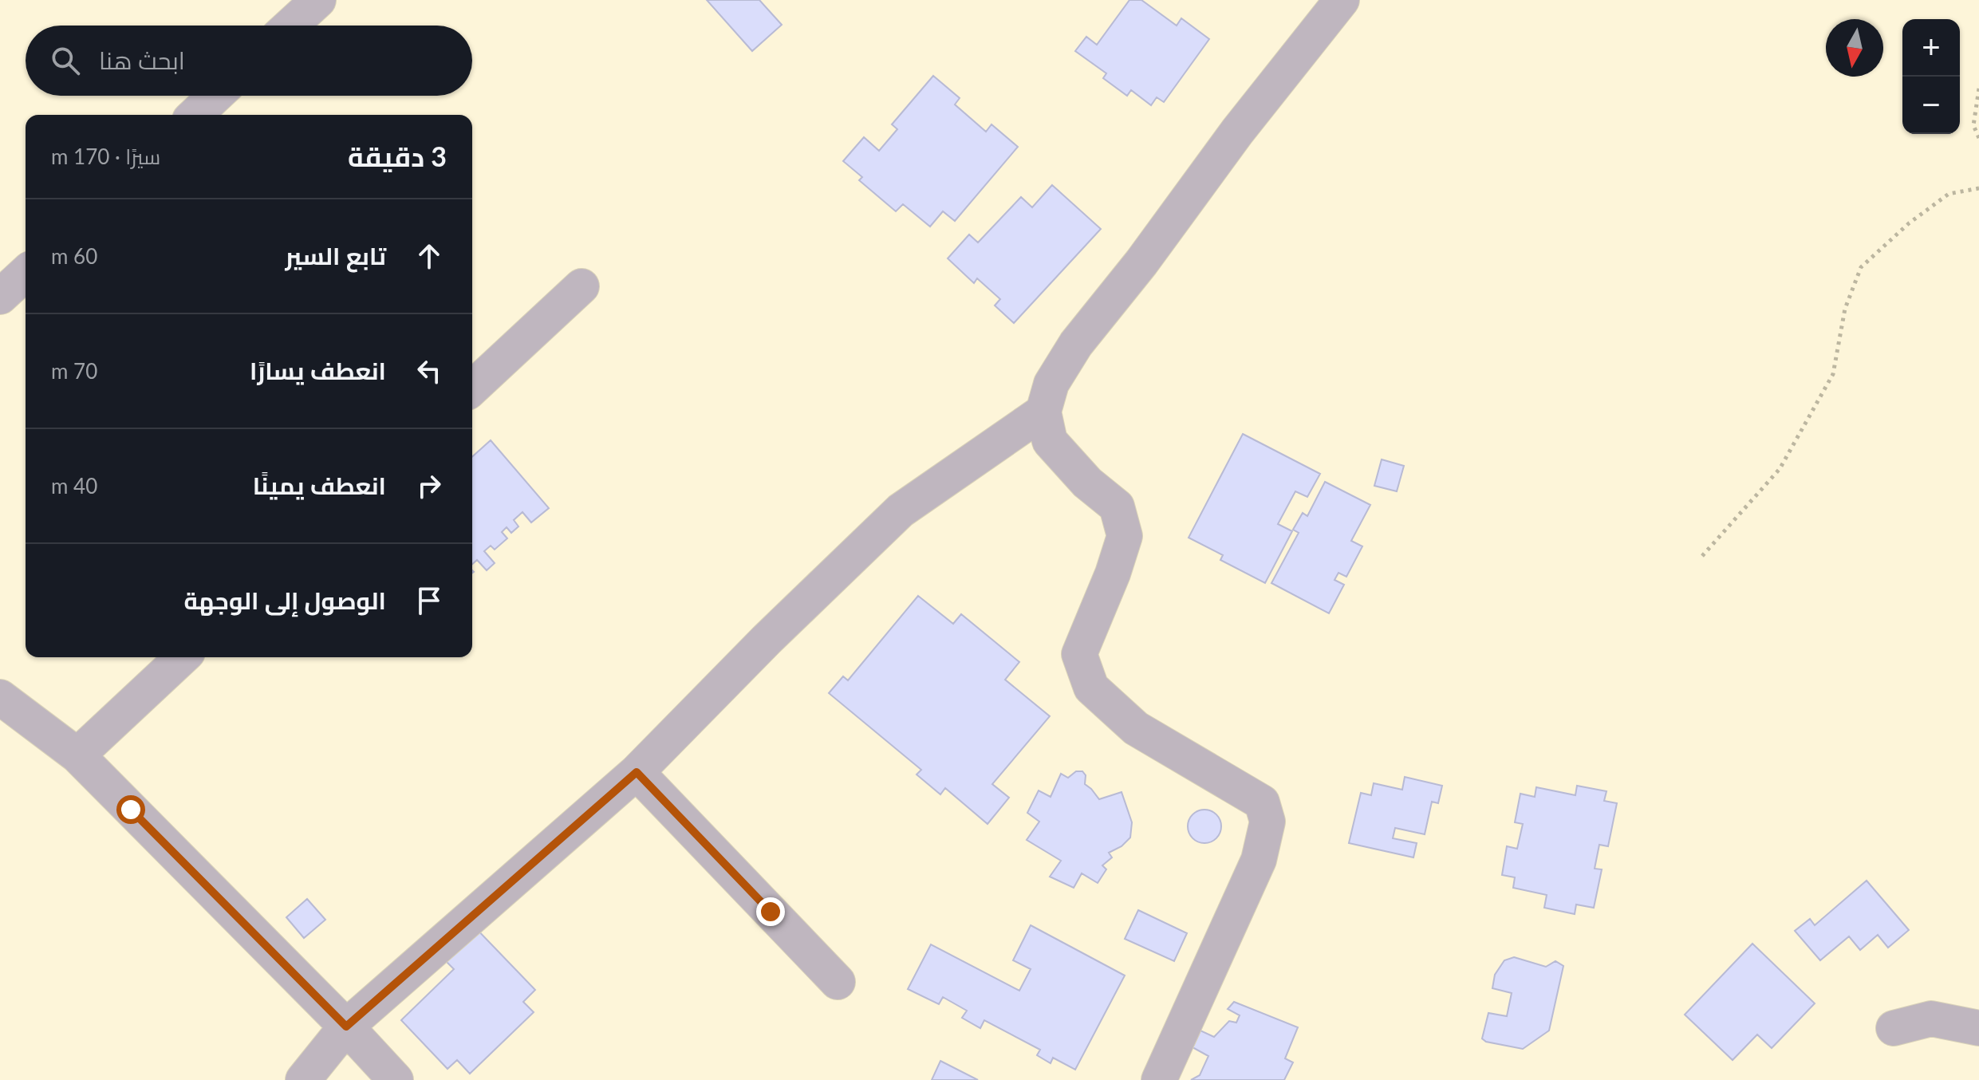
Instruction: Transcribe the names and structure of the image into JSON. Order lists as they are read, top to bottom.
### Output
{
  "north": "bottom",
  "page": {
    "map_buttons": ["+", "−"],
    "search": "ابحث هنا",
    "heading": ["3 دقيقة", "سيرًا · 170 m"],
    "list": [
      ["تابع السير", "60 m"],
      ["انعطف يسارًا", "70 m"],
      ["انعطف يمينًا", "40 m"],
      "الوصول إلى الوجهة"
    ]
  }
}
